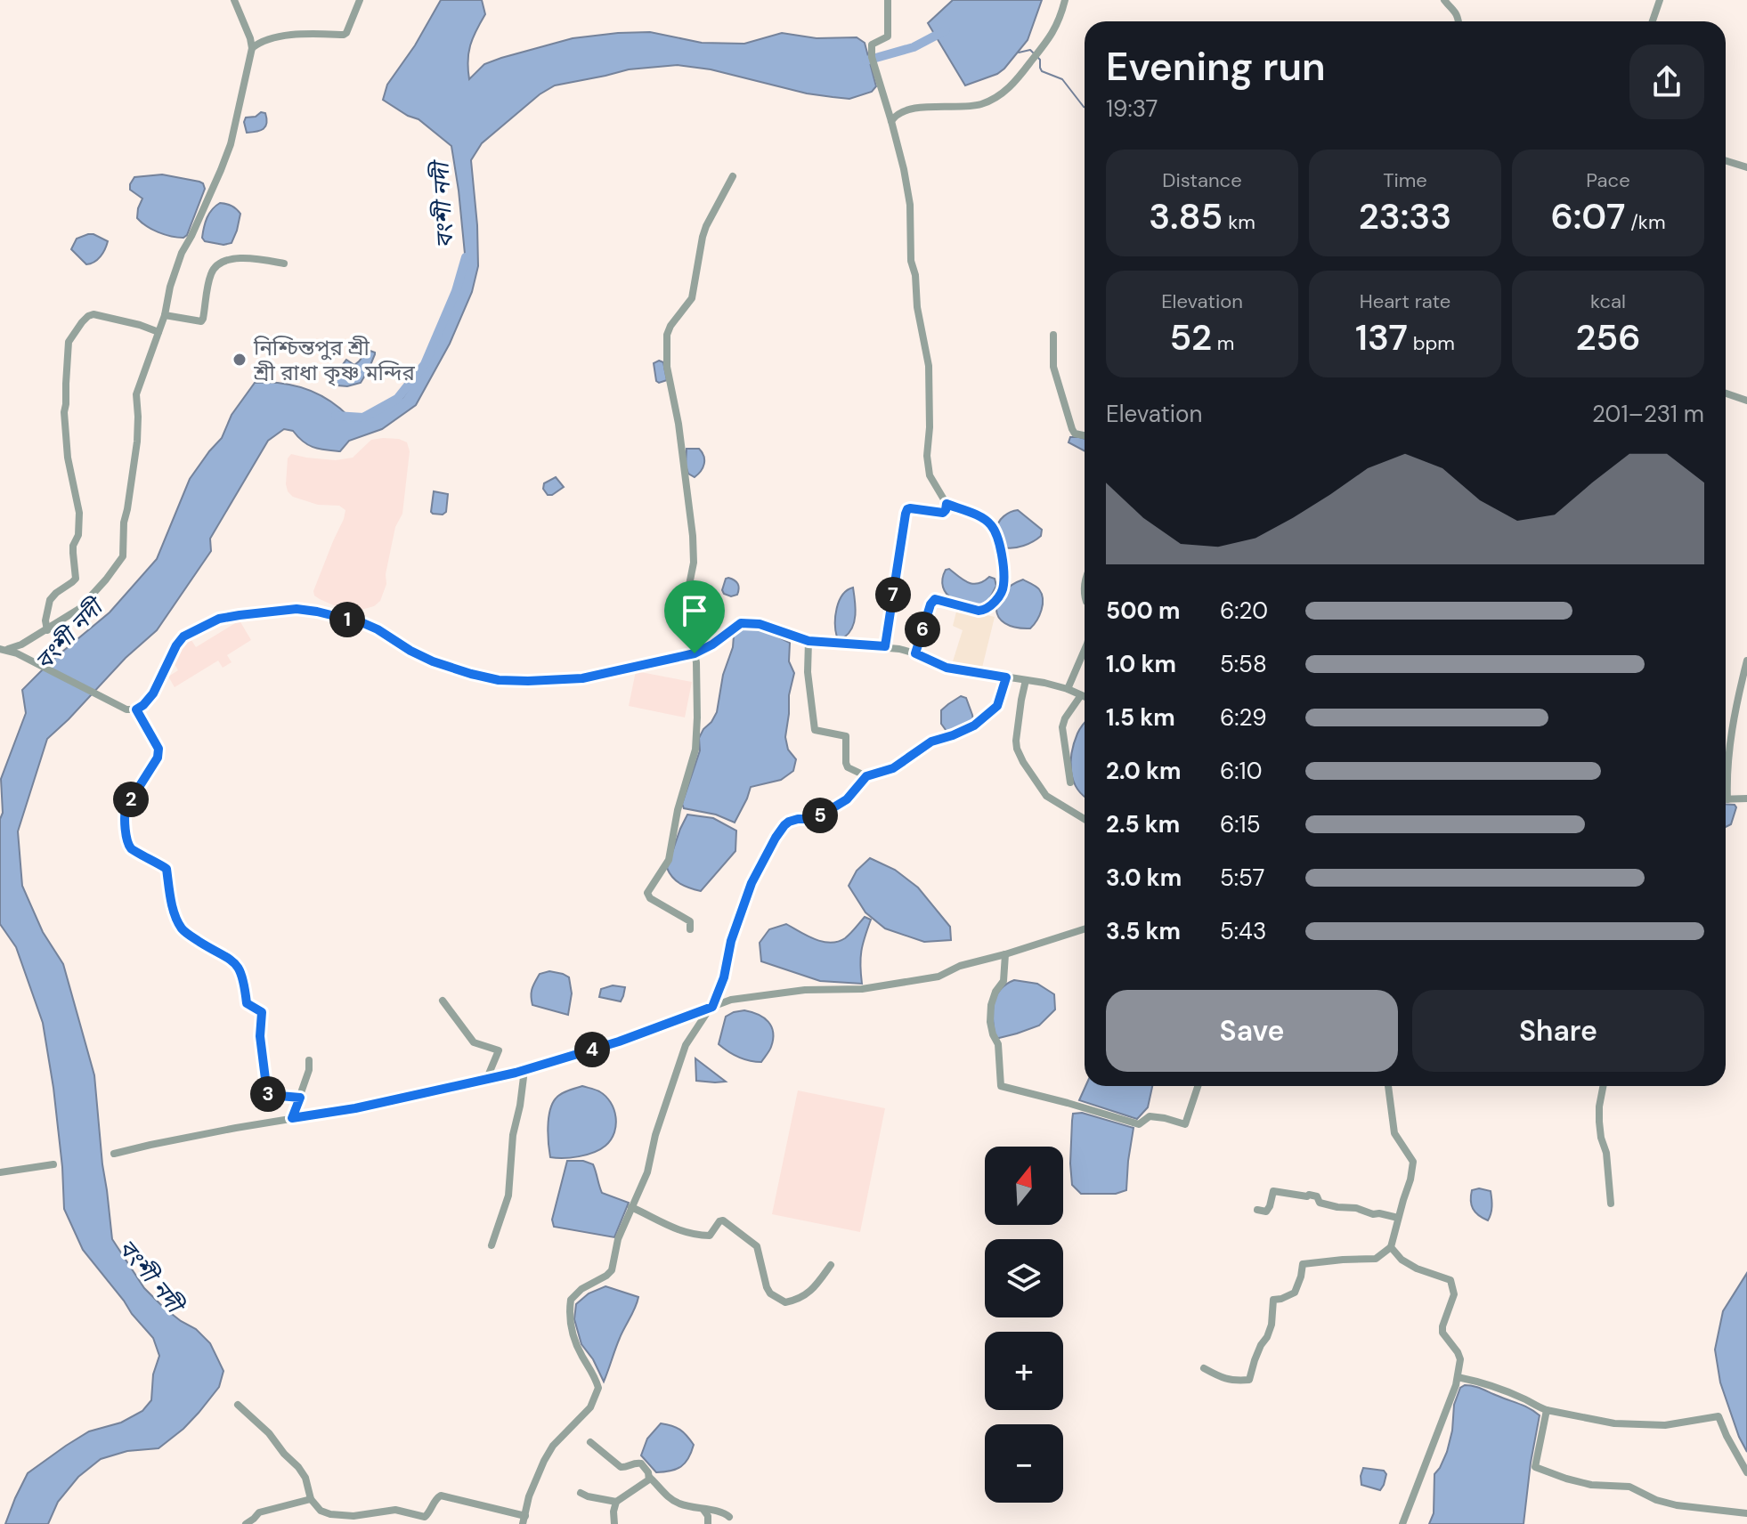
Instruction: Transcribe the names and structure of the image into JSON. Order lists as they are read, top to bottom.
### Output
{
  "water": ["বংশী নদী"],
  "places": ["নিশ্চিন্তপুর শ্রী শ্রী রাধা কৃষ্ণ মন্দির"],
  "north": "top",
  "page": {
    "heading": ["Evening run", "19:37"],
    "stats": [
      ["Distance", "3.85 km"],
      ["Time", "23:33"],
      ["Pace", "6:07 /km"],
      ["Elevation", "52 m"],
      ["Heart rate", "137 bpm"],
      ["kcal", "256"]
    ],
    "chart": ["Elevation", "201–231 m"],
    "pins": [
      "7",
      "1",
      "6",
      "2",
      "5",
      "4",
      "3"
    ],
    "list": [
      {
        "name": "500 m",
        "note": "6:20"
      },
      {
        "name": "1.0 km",
        "note": "5:58"
      },
      {
        "name": "1.5 km",
        "note": "6:29"
      },
      {
        "name": "2.0 km",
        "note": "6:10"
      },
      {
        "name": "2.5 km",
        "note": "6:15"
      },
      {
        "name": "3.0 km",
        "note": "5:57"
      },
      {
        "name": "3.5 km",
        "note": "5:43"
      }
    ],
    "buttons": ["Save", "Share"],
    "map_buttons": ["+", "−"]
  }
}
